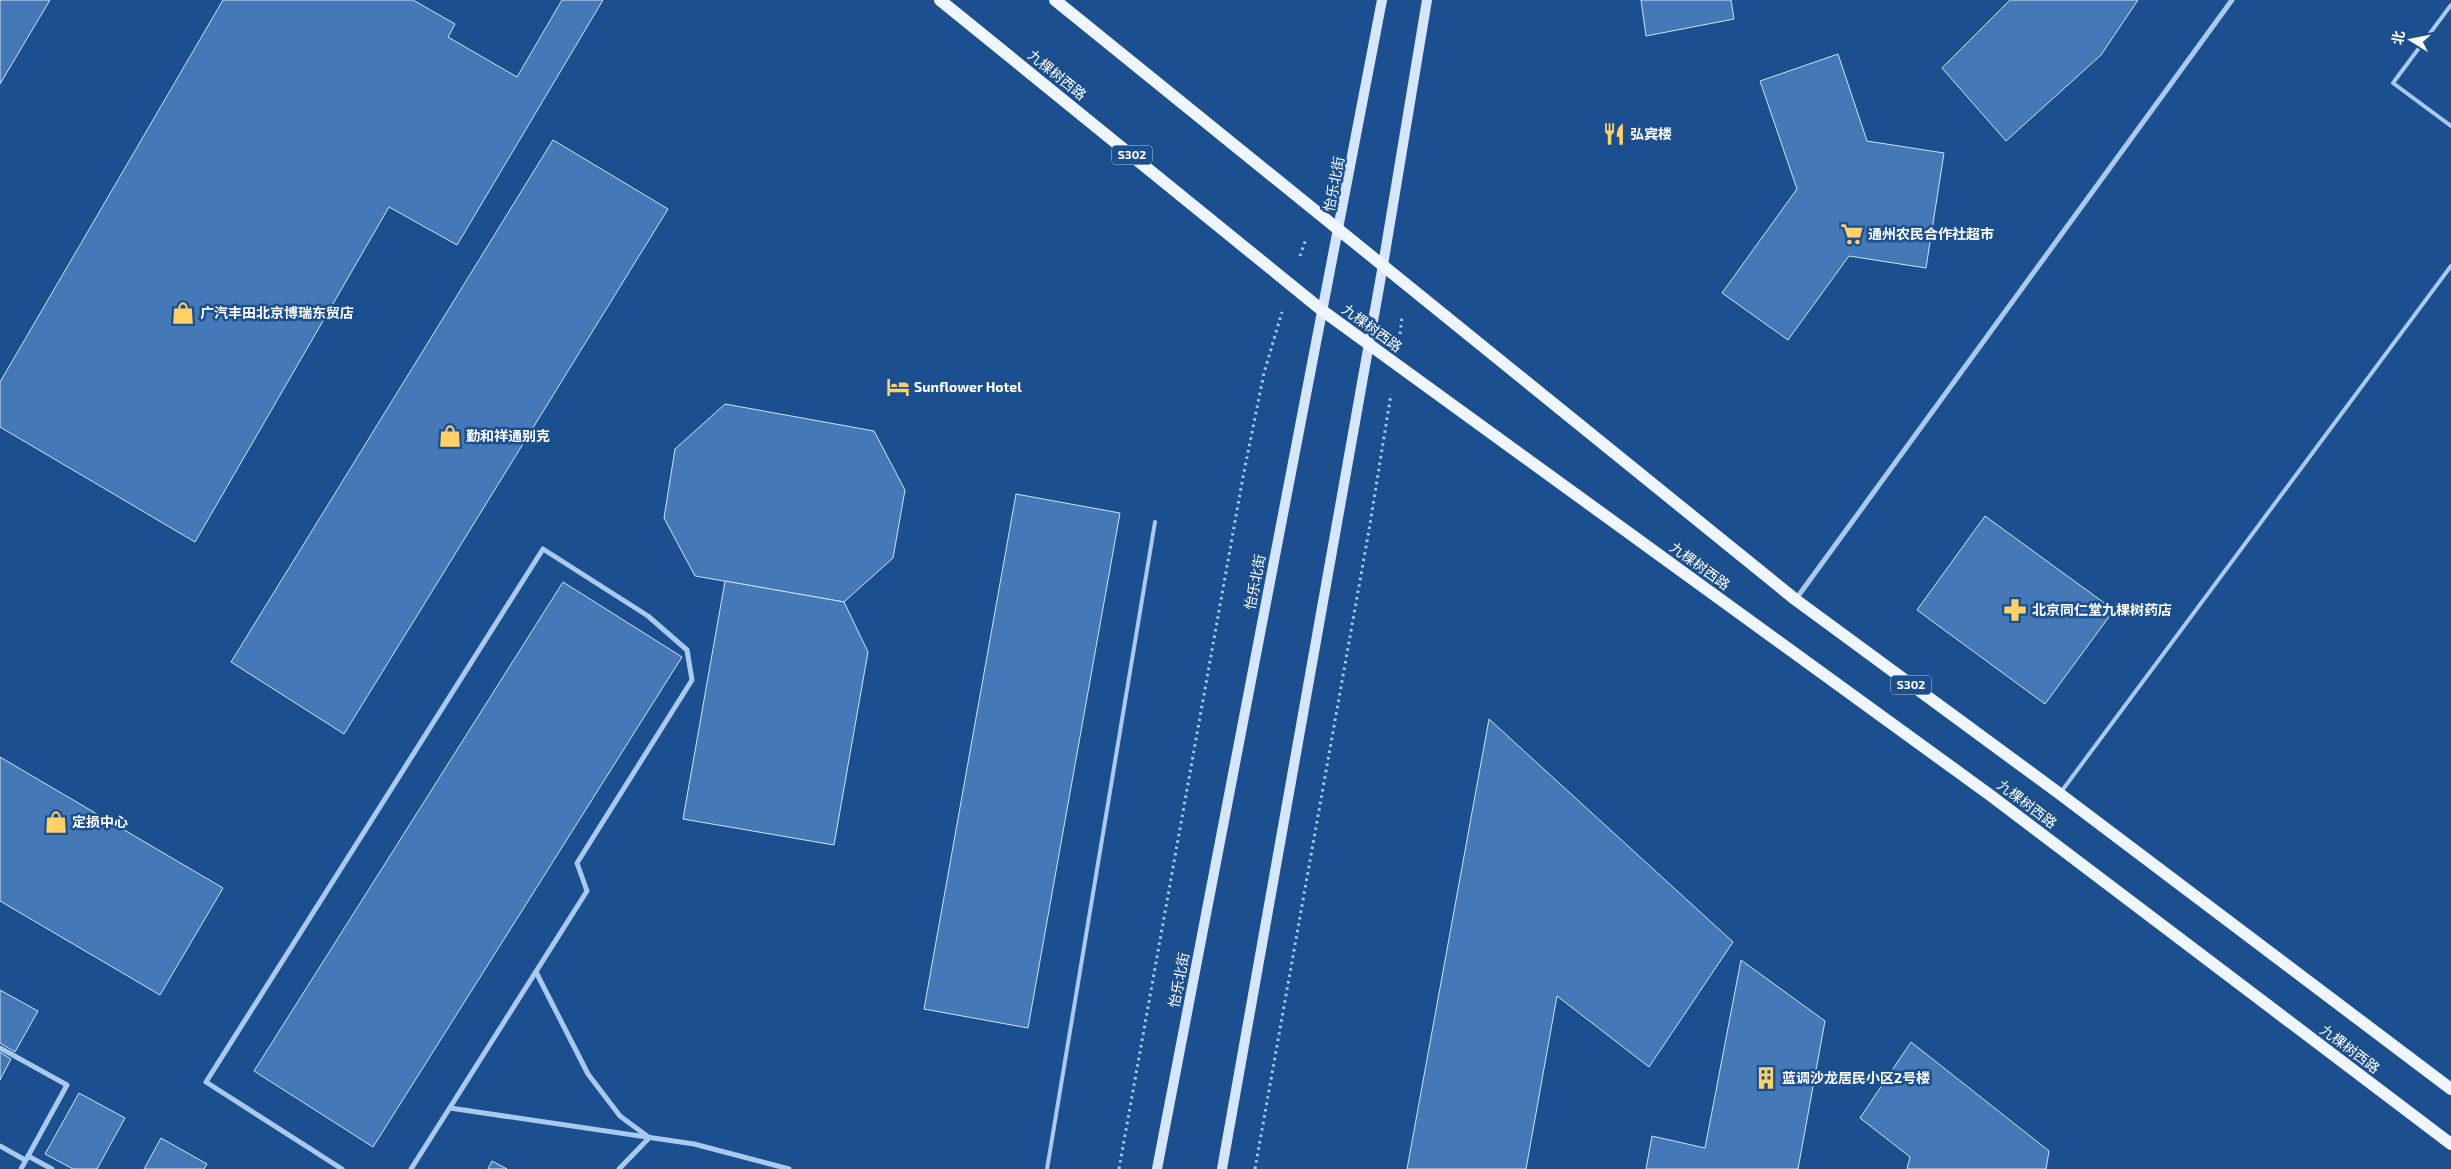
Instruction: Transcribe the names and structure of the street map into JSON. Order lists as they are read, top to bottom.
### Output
{
  "streets": {
    "main road": ["九棵树西路", "S302", "怡乐北街"]
  },
  "crossings": [
    ["九棵树西路", "怡乐北街"]
  ],
  "places": {
    "restaurant": ["弘宾楼"],
    "supermarket": ["通州农民合作社超市"],
    "shop": ["广汽丰田北京博瑞东贸店", "勤和祥通别克", "定损中心"],
    "hotel": ["Sunflower Hotel"],
    "pharmacy": ["北京同仁堂九棵树药店"],
    "building": ["蓝调沙龙居民小区2号楼"]
  },
  "north": "left"
}
